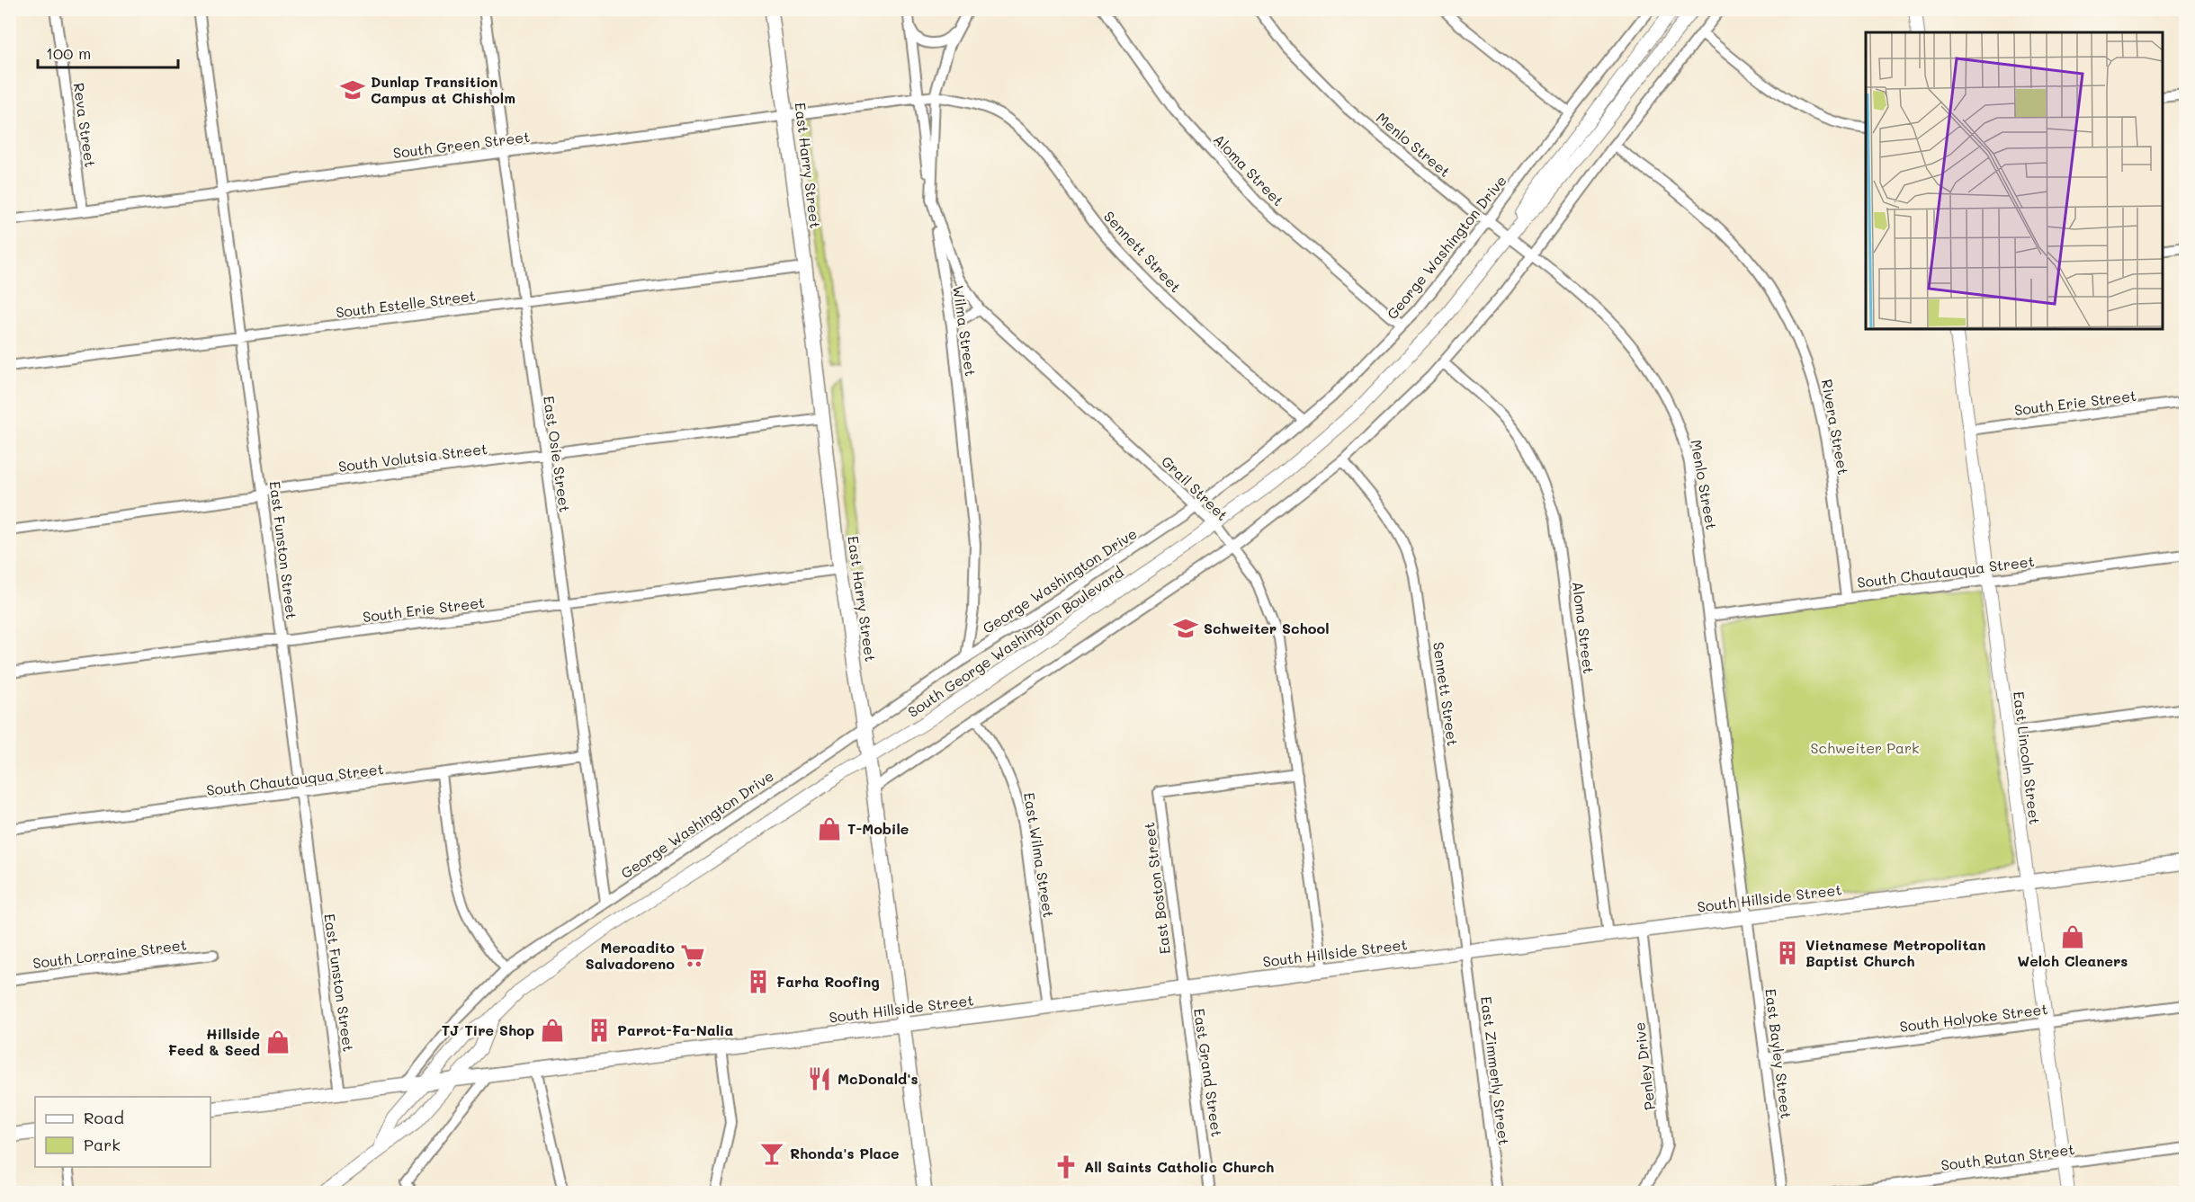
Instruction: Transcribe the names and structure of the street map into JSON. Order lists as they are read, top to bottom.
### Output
{
  "streets": {
    "main road": ["East Harry Street", "South Hillside Street"],
    "street": [
      "Reva Street",
      "South Green Street",
      "Menlo Street",
      "Aloma Street",
      "George Washington Drive",
      "Sennett Street",
      "South Estelle Street",
      "Wilma Street",
      "South Erie Street",
      "Rivera Street",
      "East Osie Street",
      "South Volutsia Street",
      "Grail Street",
      "East Funston Street",
      "South Chautauqua Street",
      "South George Washington Boulevard",
      "East Lincoln Street",
      "East Wilma Street",
      "East Boston Street",
      "South Lorraine Street",
      "South Holyoke Street",
      "East Bayley Street",
      "Penley Drive",
      "East Zimmerly Street",
      "East Grand Street",
      "South Rutan Street"
    ]
  },
  "crossings": [
    ["Reva Street", "South Green Street"],
    ["South Green Street", "East Harry Street"],
    ["South Green Street", "Sennett Street"],
    ["South Green Street", "Wilma Street"],
    ["South Green Street", "East Osie Street"],
    ["South Green Street", "East Funston Street"],
    ["Menlo Street", "George Washington Drive"],
    ["Menlo Street", "South Chautauqua Street"],
    ["Menlo Street", "South George Washington Boulevard"],
    ["Menlo Street", "South Hillside Street"],
    ["Menlo Street", "East Bayley Street"],
    ["East Harry Street", "George Washington Drive"],
    ["East Harry Street", "South Estelle Street"],
    ["East Harry Street", "South Erie Street"],
    ["East Harry Street", "South Volutsia Street"],
    ["East Harry Street", "South George Washington Boulevard"],
    ["East Harry Street", "South Hillside Street"],
    ["Aloma Street", "George Washington Drive"],
    ["Aloma Street", "South Hillside Street"],
    ["George Washington Drive", "Sennett Street"],
    ["George Washington Drive", "Wilma Street"],
    ["George Washington Drive", "East Osie Street"],
    ["George Washington Drive", "Grail Street"],
    ["George Washington Drive", "South Hillside Street"],
    ["Sennett Street", "Wilma Street"],
    ["Sennett Street", "South Hillside Street"],
    ["Sennett Street", "East Zimmerly Street"],
    ["South Estelle Street", "East Osie Street"],
    ["South Estelle Street", "East Funston Street"],
    ["Wilma Street", "Grail Street"],
    ["South Erie Street", "East Osie Street"],
    ["South Erie Street", "East Funston Street"],
    ["South Erie Street", "East Lincoln Street"],
    ["Rivera Street", "South Chautauqua Street"],
    ["East Osie Street", "South Volutsia Street"],
    ["East Osie Street", "South Chautauqua Street"],
    ["South Volutsia Street", "East Funston Street"],
    ["Grail Street", "South George Washington Boulevard"],
    ["Grail Street", "East Boston Street"],
    ["Grail Street", "South Hillside Street"],
    ["East Funston Street", "South Chautauqua Street"],
    ["East Funston Street", "South Hillside Street"],
    ["South Chautauqua Street", "East Lincoln Street"],
    ["South George Washington Boulevard", "South Hillside Street"],
    ["East Lincoln Street", "South Hillside Street"],
    ["East Lincoln Street", "South Holyoke Street"],
    ["East Lincoln Street", "South Rutan Street"],
    ["East Wilma Street", "South Hillside Street"],
    ["East Boston Street", "South Hillside Street"],
    ["East Boston Street", "East Grand Street"],
    ["South Hillside Street", "East Bayley Street"],
    ["South Hillside Street", "Penley Drive"],
    ["South Hillside Street", "East Zimmerly Street"],
    ["South Hillside Street", "East Grand Street"],
    ["South Holyoke Street", "East Bayley Street"]
  ],
  "parks": ["Schweiter Park"],
  "places": {
    "school or university": ["Dunlap Transition Campus at Chisholm", "Schweiter School"],
    "shop": [
      "T-Mobile",
      "Welch Cleaners",
      "TJ Tire Shop",
      "Hillside Feed & Seed"
    ],
    "building": ["Vietnamese Metropolitan Baptist Church", "Farha Roofing", "Parrot-Fa-Nalia"],
    "supermarket": ["Mercadito Salvadoreno"],
    "restaurant": ["McDonald's"],
    "bar": ["Rhonda's Place"],
    "church": ["All Saints Catholic Church"]
  },
  "legend": ["Road", "Park"],
  "scale_bar": "100 m"
}
